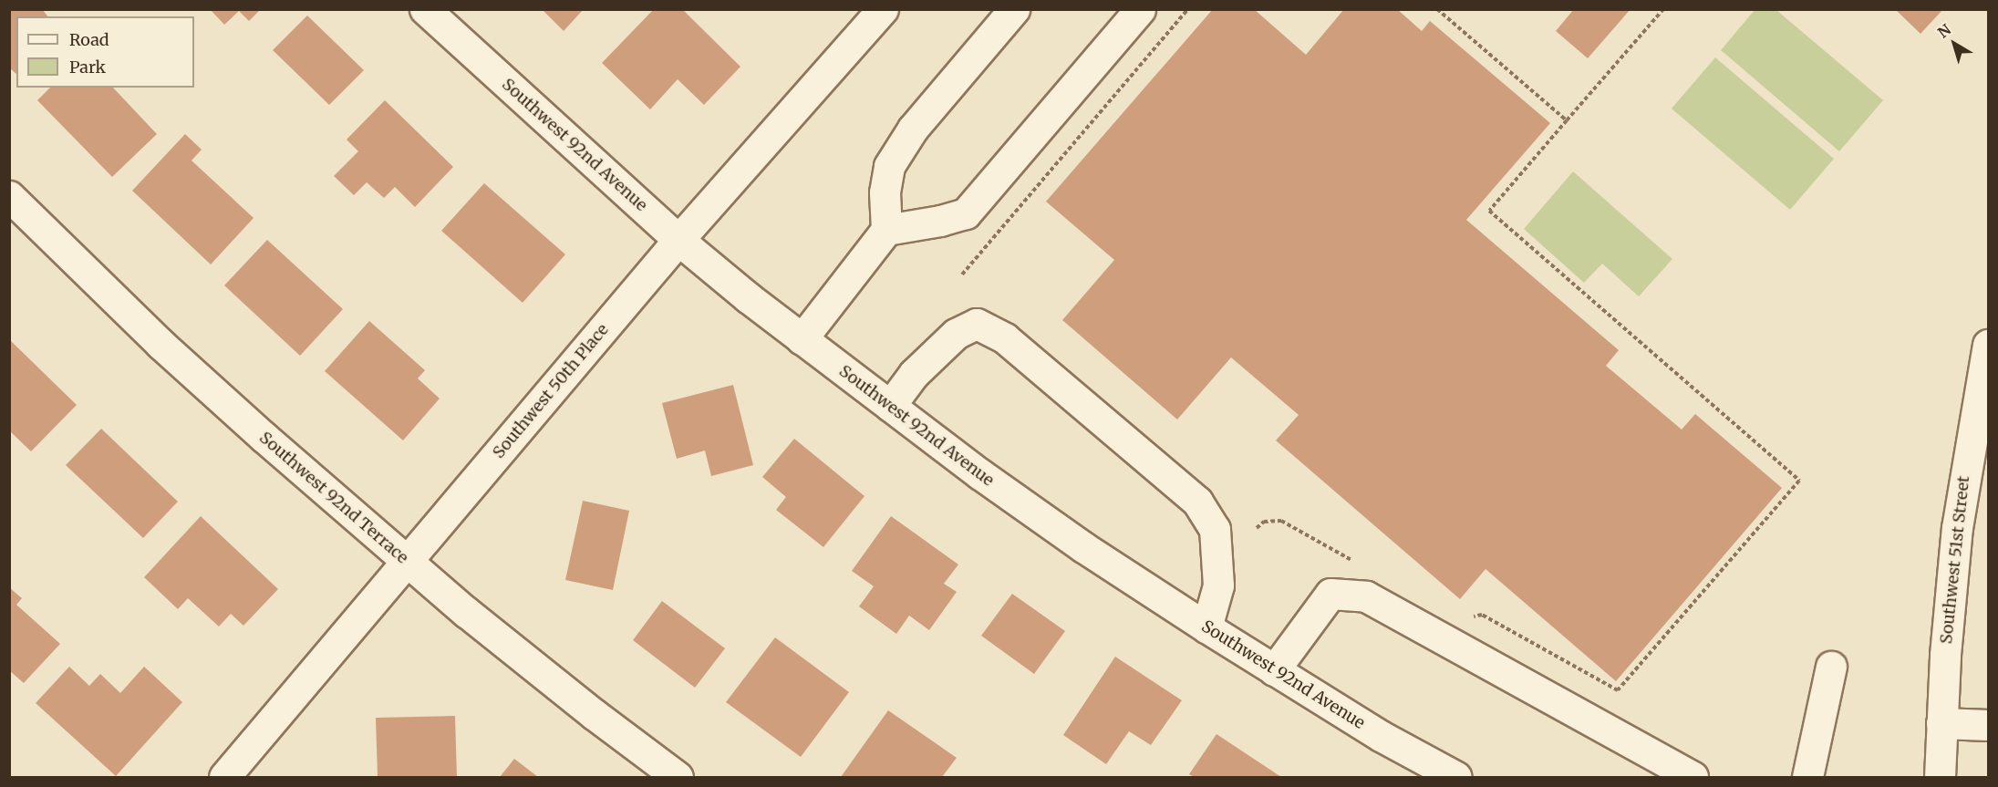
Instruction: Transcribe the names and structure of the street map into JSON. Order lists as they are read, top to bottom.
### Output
{
  "streets": {
    "street": [
      "Southwest 92nd Avenue",
      "Southwest 50th Place",
      "Southwest 92nd Terrace",
      "Southwest 51st Street"
    ]
  },
  "crossings": [
    ["Southwest 92nd Avenue", "Southwest 50th Place"],
    ["Southwest 50th Place", "Southwest 92nd Terrace"]
  ],
  "legend": ["Road", "Park"],
  "north": "top left"
}
